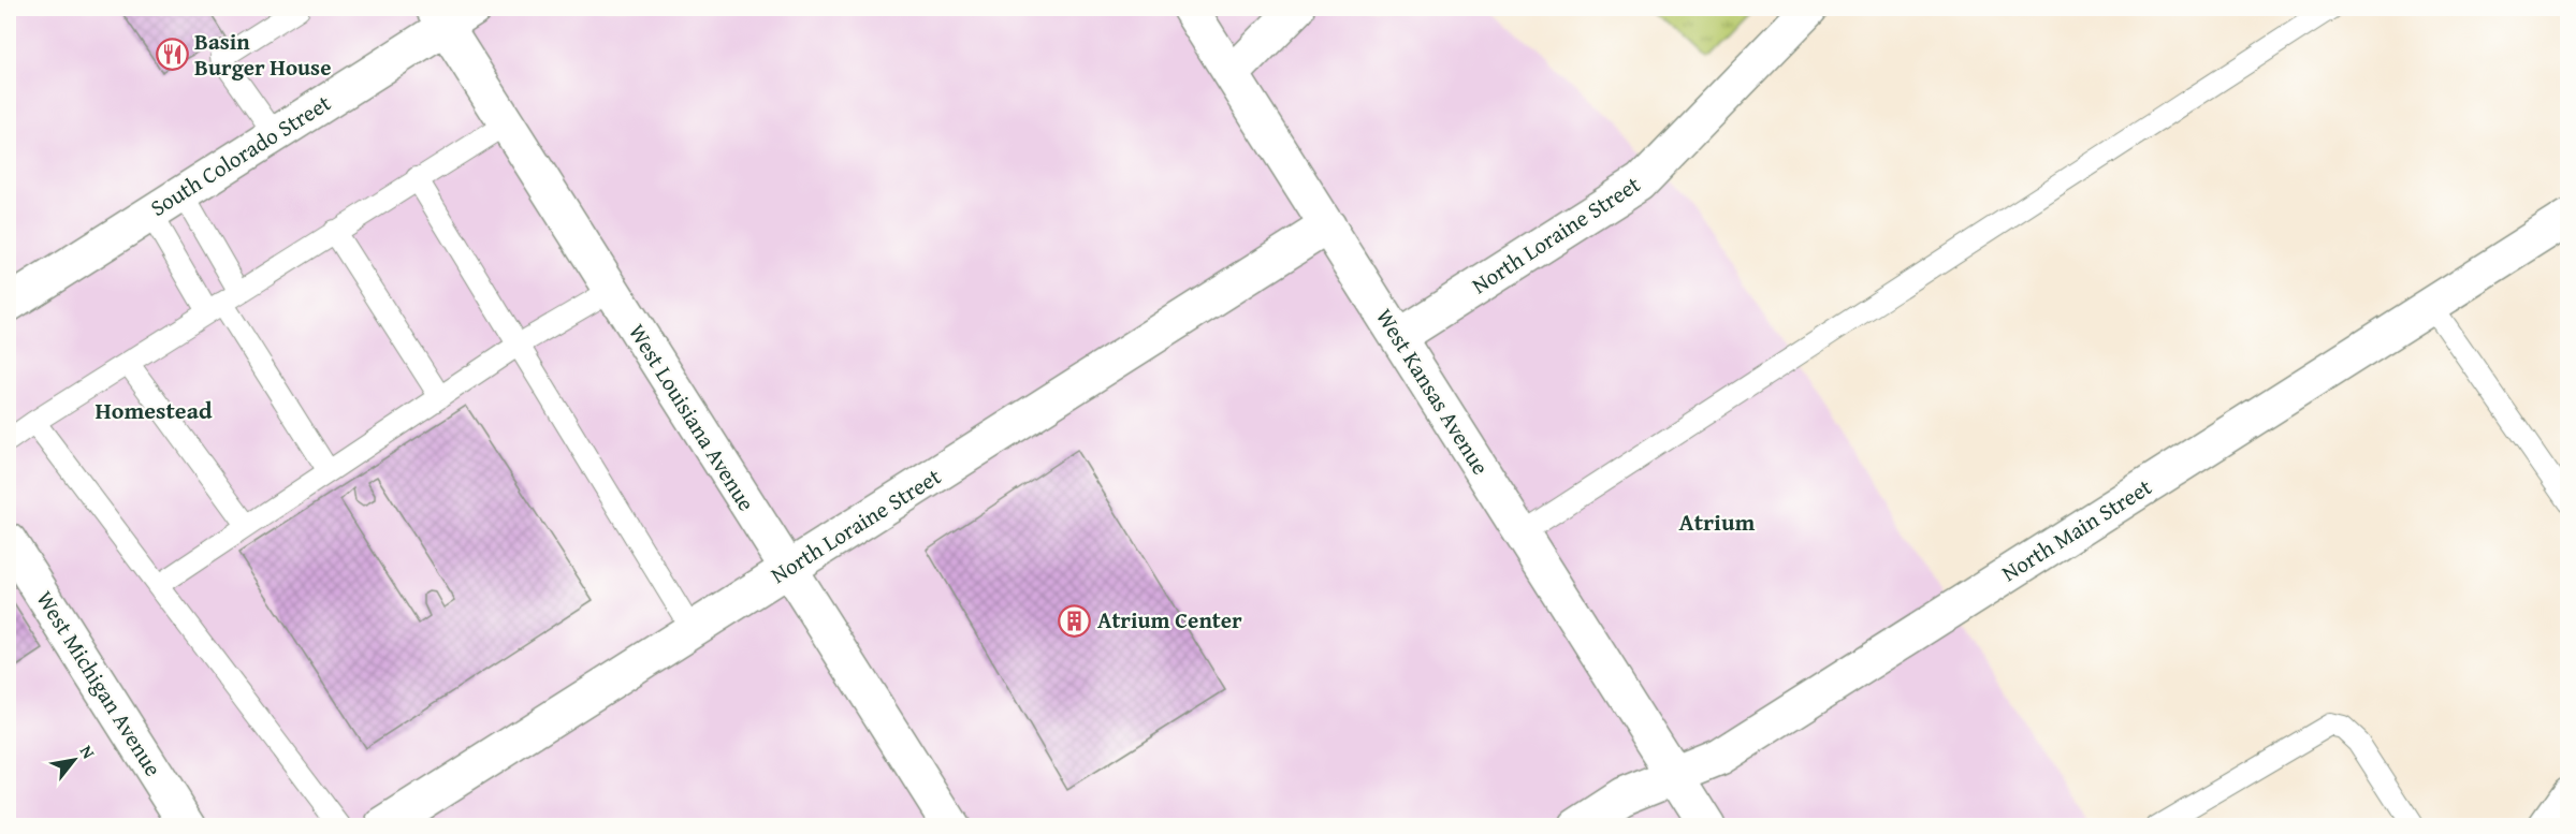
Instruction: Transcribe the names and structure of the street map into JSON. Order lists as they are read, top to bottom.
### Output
{
  "streets": {
    "street": [
      "South Colorado Street",
      "North Loraine Street",
      "West Kansas Avenue",
      "West Louisiana Avenue",
      "North Main Street",
      "West Michigan Avenue"
    ]
  },
  "crossings": [
    ["South Colorado Street", "West Louisiana Avenue"],
    ["North Loraine Street", "West Kansas Avenue"],
    ["North Loraine Street", "West Louisiana Avenue"],
    ["West Kansas Avenue", "North Main Street"]
  ],
  "districts": ["Homestead", "Atrium"],
  "places": {
    "restaurant": ["Basin Burger House"],
    "building": ["Atrium Center"]
  },
  "north": "top right"
}
